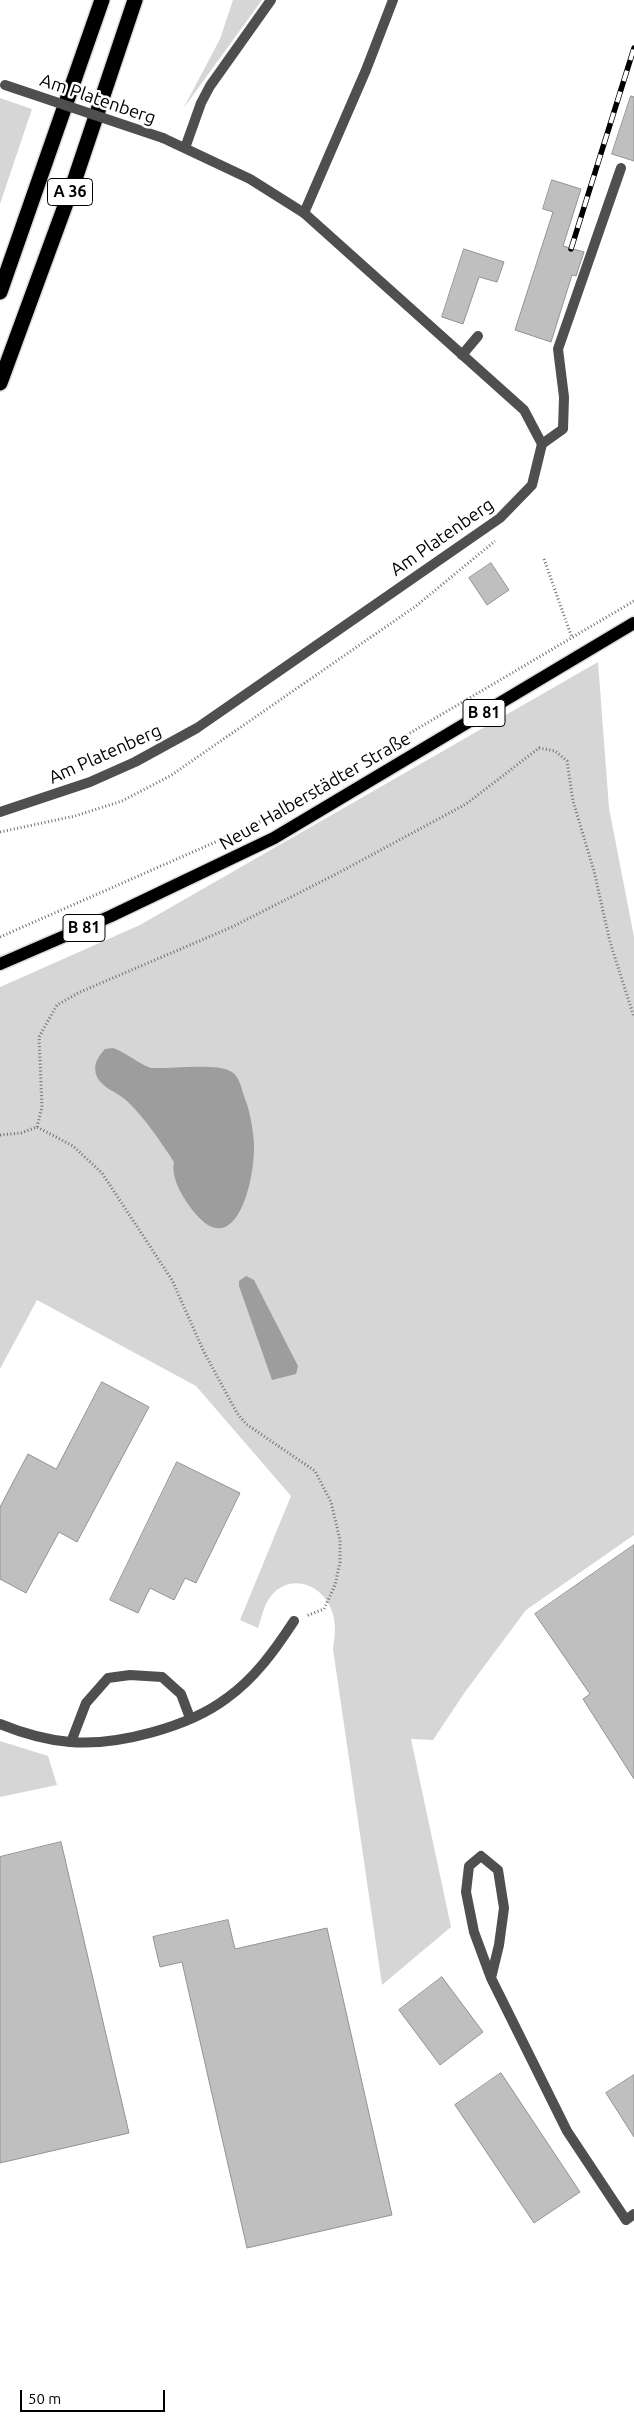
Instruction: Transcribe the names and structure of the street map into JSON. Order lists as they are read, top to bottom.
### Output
{
  "streets": {
    "highway": ["A 36"],
    "main road": ["B 81", "Neue Halberstädter Straße"],
    "street": ["Am Platenberg"]
  },
  "scale_bar": "50 m"
}
